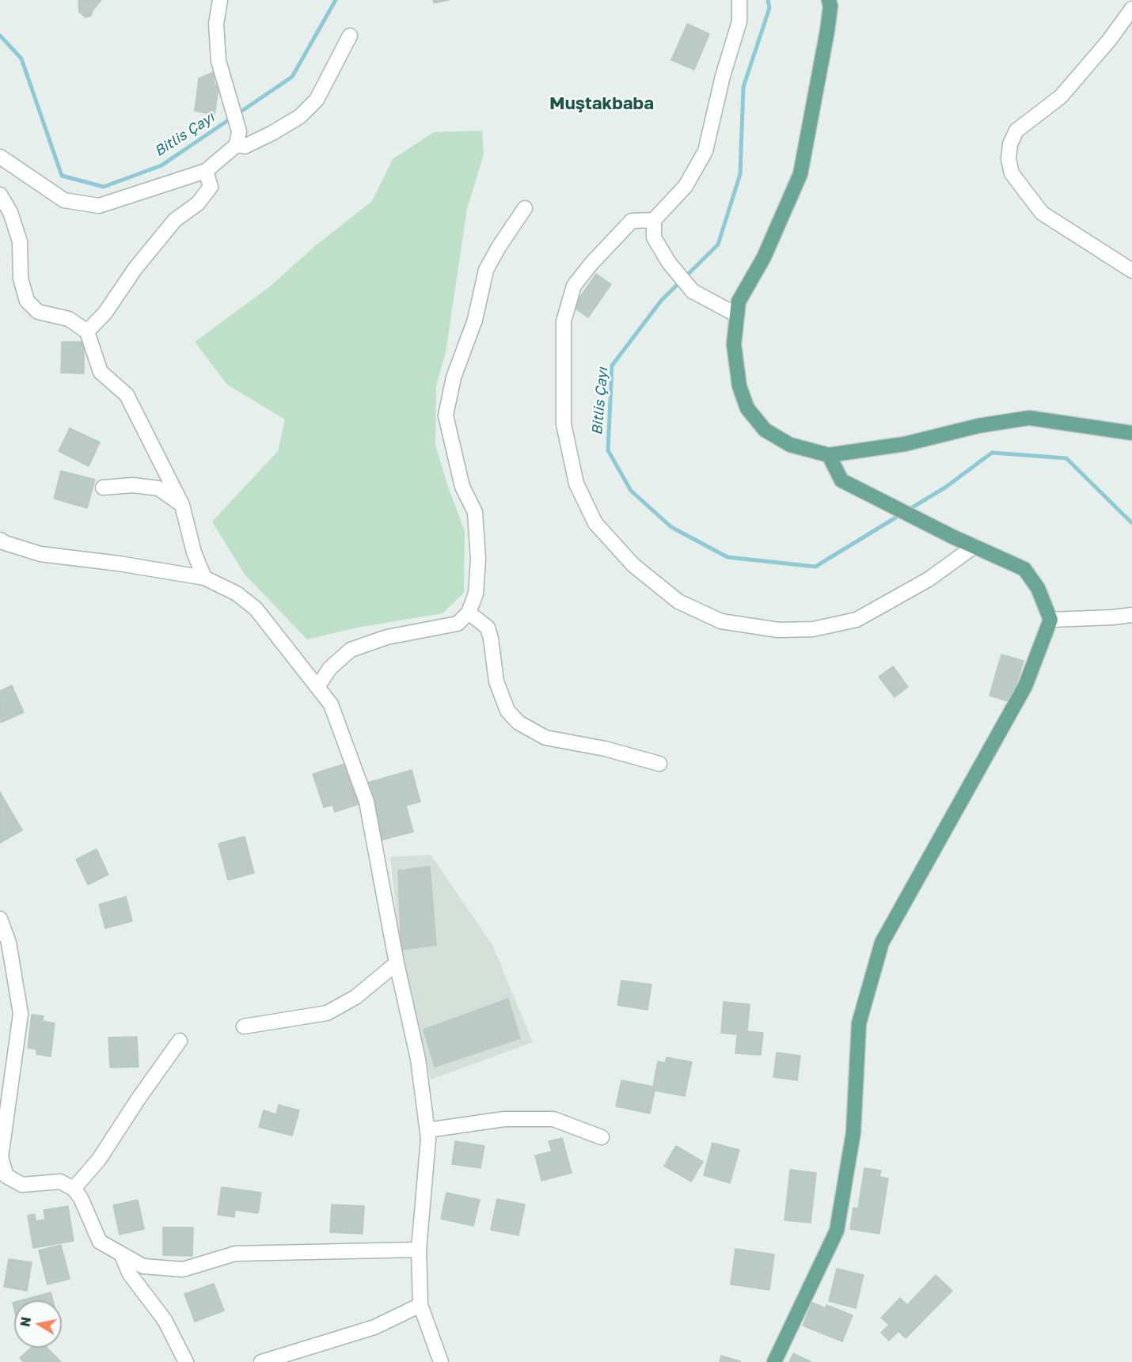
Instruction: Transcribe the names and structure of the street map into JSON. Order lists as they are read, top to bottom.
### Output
{
  "districts": ["Muştakbaba"],
  "water": ["Bitlis Çayı"],
  "north": "left"
}
